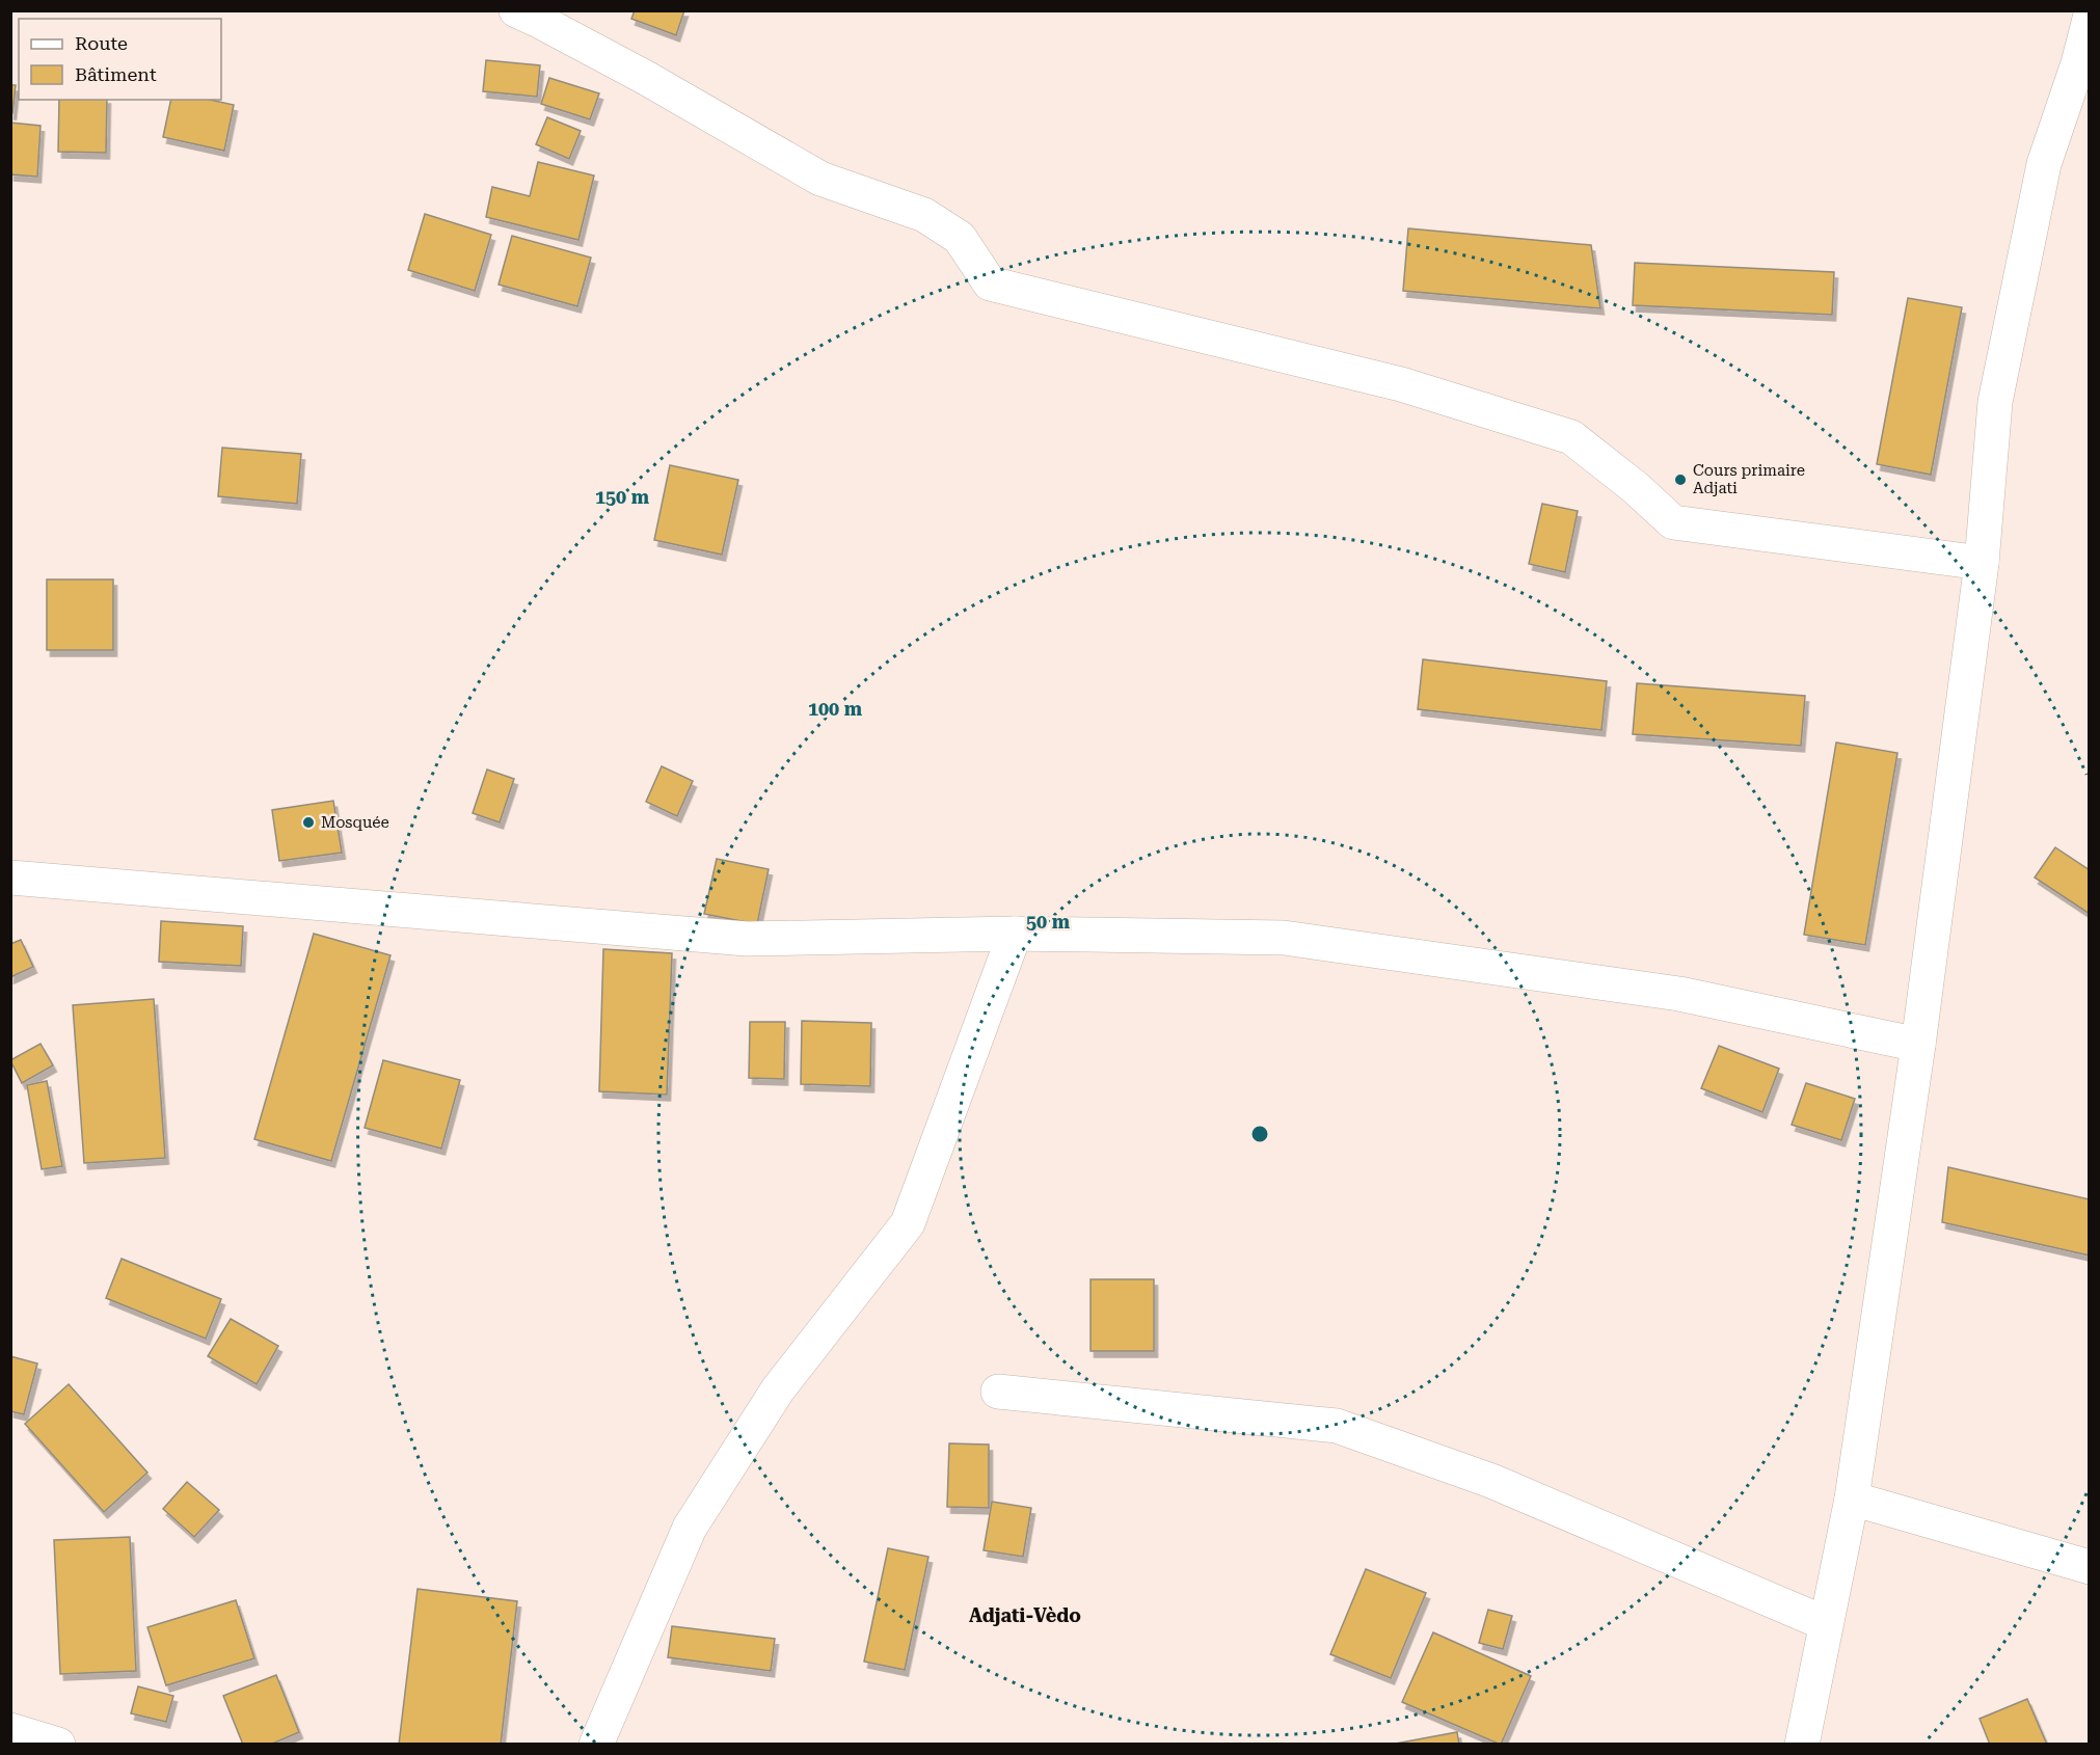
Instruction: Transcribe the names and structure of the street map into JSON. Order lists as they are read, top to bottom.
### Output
{
  "districts": ["Adjati-Vèdo"],
  "places": ["Cours primaire Adjati", "Mosquée"],
  "legend": ["Route", "Bâtiment"],
  "rings": ["150 m", "100 m", "50 m"]
}
